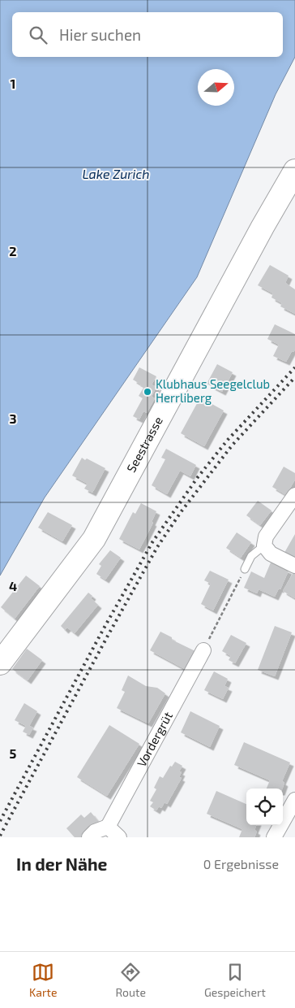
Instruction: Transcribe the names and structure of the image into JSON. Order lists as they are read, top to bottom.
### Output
{
  "streets": {
    "main road": ["Seestrasse"],
    "street": ["Vordergrüt"]
  },
  "water": ["Lake Zurich"],
  "places": ["Klubhaus Seegelclub Herrliberg"],
  "north": "right",
  "page": {
    "search": "Hier suchen",
    "heading": ["In der Nähe", "0 Ergebnisse"],
    "nav": ["Karte", "Route", "Gespeichert"]
  },
  "grid": {
    "rows": [
      "1",
      "2",
      "3",
      "4",
      "5"
    ]
  }
}
